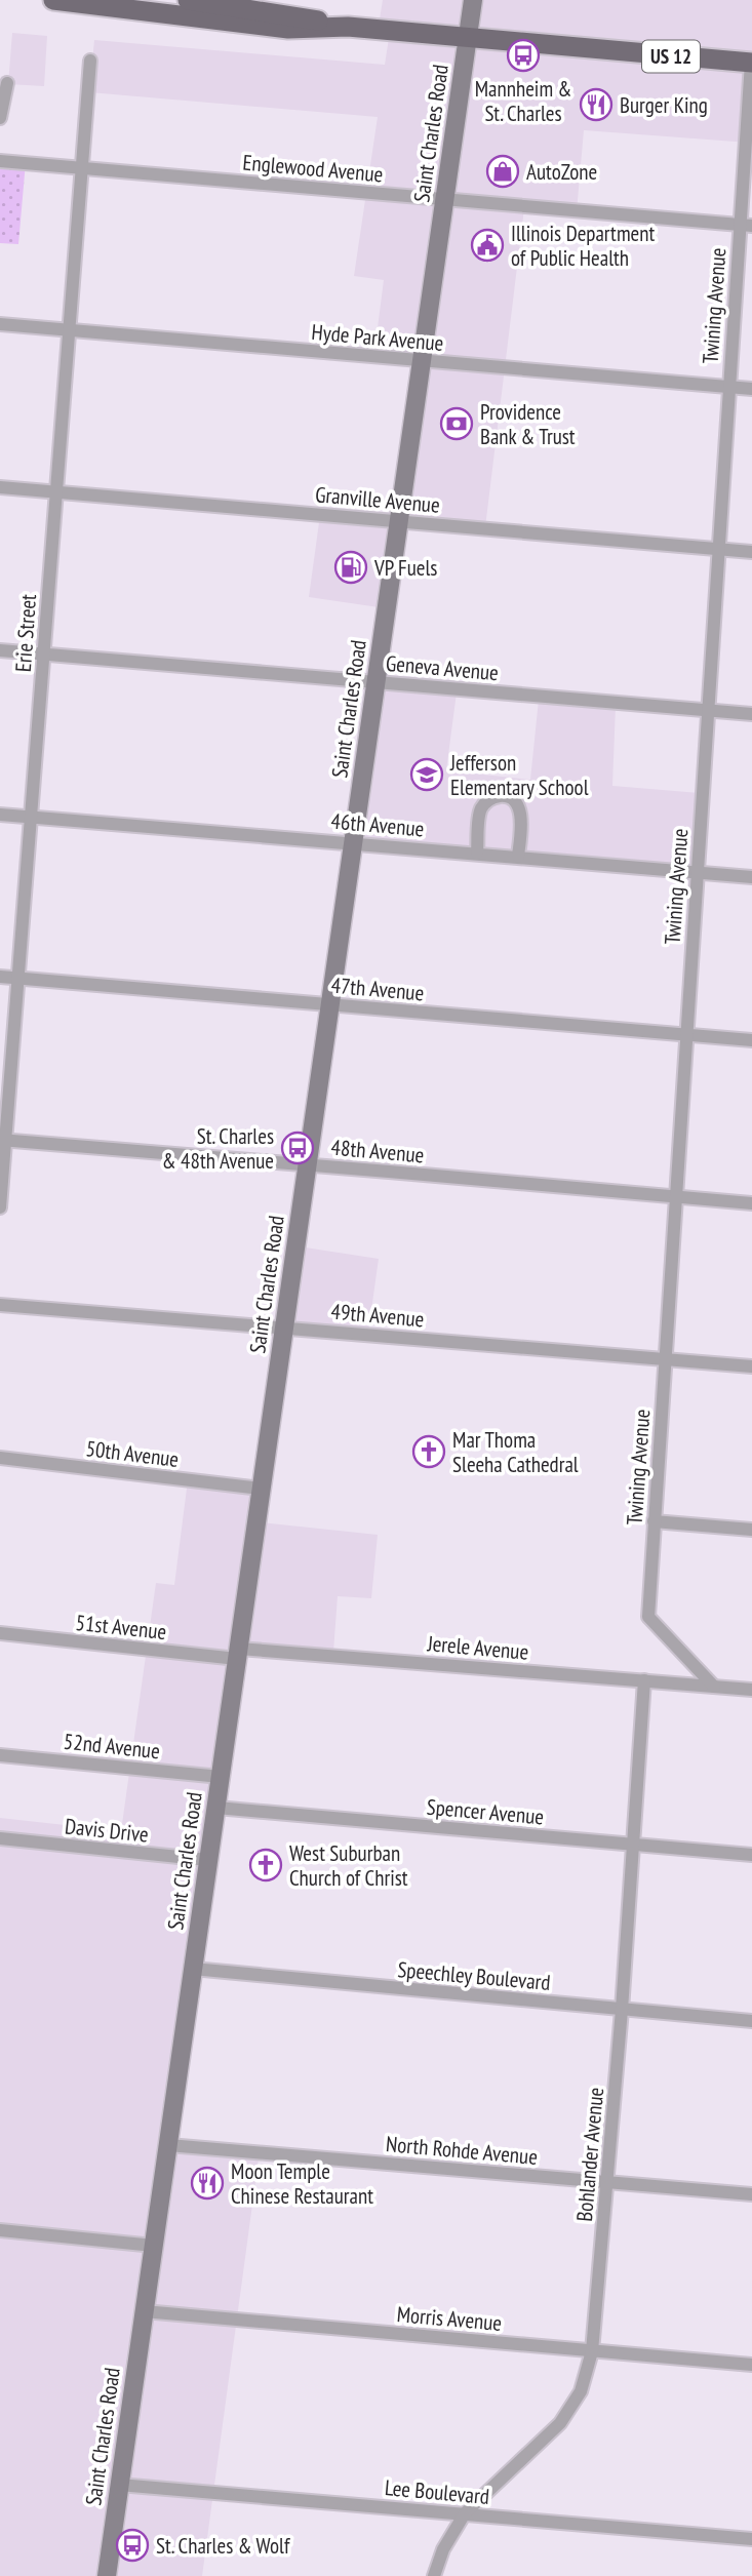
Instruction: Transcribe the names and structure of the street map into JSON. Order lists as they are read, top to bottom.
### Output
{
  "streets": {
    "main road": ["US 12", "Saint Charles Road"],
    "street": [
      "Englewood Avenue",
      "Twining Avenue",
      "Hyde Park Avenue",
      "Granville Avenue",
      "Erie Street",
      "Geneva Avenue",
      "46th Avenue",
      "47th Avenue",
      "48th Avenue",
      "49th Avenue",
      "50th Avenue",
      "51st Avenue",
      "Jerele Avenue",
      "52nd Avenue",
      "Spencer Avenue",
      "Davis Drive",
      "Speechley Boulevard",
      "North Rohde Avenue",
      "Bohlander Avenue",
      "Morris Avenue",
      "Lee Boulevard"
    ]
  },
  "crossings": [
    ["US 12", "Saint Charles Road"],
    ["US 12", "Twining Avenue"],
    ["Saint Charles Road", "Englewood Avenue"],
    ["Saint Charles Road", "Hyde Park Avenue"],
    ["Saint Charles Road", "Granville Avenue"],
    ["Saint Charles Road", "Geneva Avenue"],
    ["Saint Charles Road", "46th Avenue"],
    ["Saint Charles Road", "47th Avenue"],
    ["Saint Charles Road", "48th Avenue"],
    ["Saint Charles Road", "49th Avenue"],
    ["Saint Charles Road", "50th Avenue"],
    ["Saint Charles Road", "51st Avenue"],
    ["Saint Charles Road", "Jerele Avenue"],
    ["Saint Charles Road", "52nd Avenue"],
    ["Saint Charles Road", "Spencer Avenue"],
    ["Saint Charles Road", "Davis Drive"],
    ["Saint Charles Road", "Speechley Boulevard"],
    ["Saint Charles Road", "North Rohde Avenue"],
    ["Saint Charles Road", "Morris Avenue"],
    ["Saint Charles Road", "Lee Boulevard"],
    ["Englewood Avenue", "Twining Avenue"],
    ["Englewood Avenue", "Erie Street"],
    ["Twining Avenue", "Hyde Park Avenue"],
    ["Twining Avenue", "Granville Avenue"],
    ["Twining Avenue", "Geneva Avenue"],
    ["Twining Avenue", "46th Avenue"],
    ["Twining Avenue", "47th Avenue"],
    ["Twining Avenue", "48th Avenue"],
    ["Twining Avenue", "49th Avenue"],
    ["Twining Avenue", "Jerele Avenue"],
    ["Hyde Park Avenue", "Erie Street"],
    ["Granville Avenue", "Erie Street"],
    ["Erie Street", "Geneva Avenue"],
    ["Erie Street", "46th Avenue"],
    ["Erie Street", "47th Avenue"],
    ["Erie Street", "48th Avenue"],
    ["51st Avenue", "Jerele Avenue"],
    ["Jerele Avenue", "Bohlander Avenue"],
    ["Spencer Avenue", "Bohlander Avenue"],
    ["Speechley Boulevard", "Bohlander Avenue"],
    ["North Rohde Avenue", "Bohlander Avenue"],
    ["Bohlander Avenue", "Morris Avenue"],
    ["Bohlander Avenue", "Lee Boulevard"]
  ],
  "places": {
    "bus stop": ["Mannheim & St. Charles", "St. Charles & 48th Avenue", "St. Charles & Wolf"],
    "restaurant": ["Burger King", "Moon Temple Chinese Restaurant"],
    "shop": ["AutoZone"],
    "public building": ["Illinois Department of Public Health"],
    "bank": ["Providence Bank & Trust"],
    "fuel station": ["VP Fuels"],
    "school or university": ["Jefferson Elementary School"],
    "church": ["Mar Thoma Sleeha Cathedral", "West Suburban Church of Christ"]
  }
}
